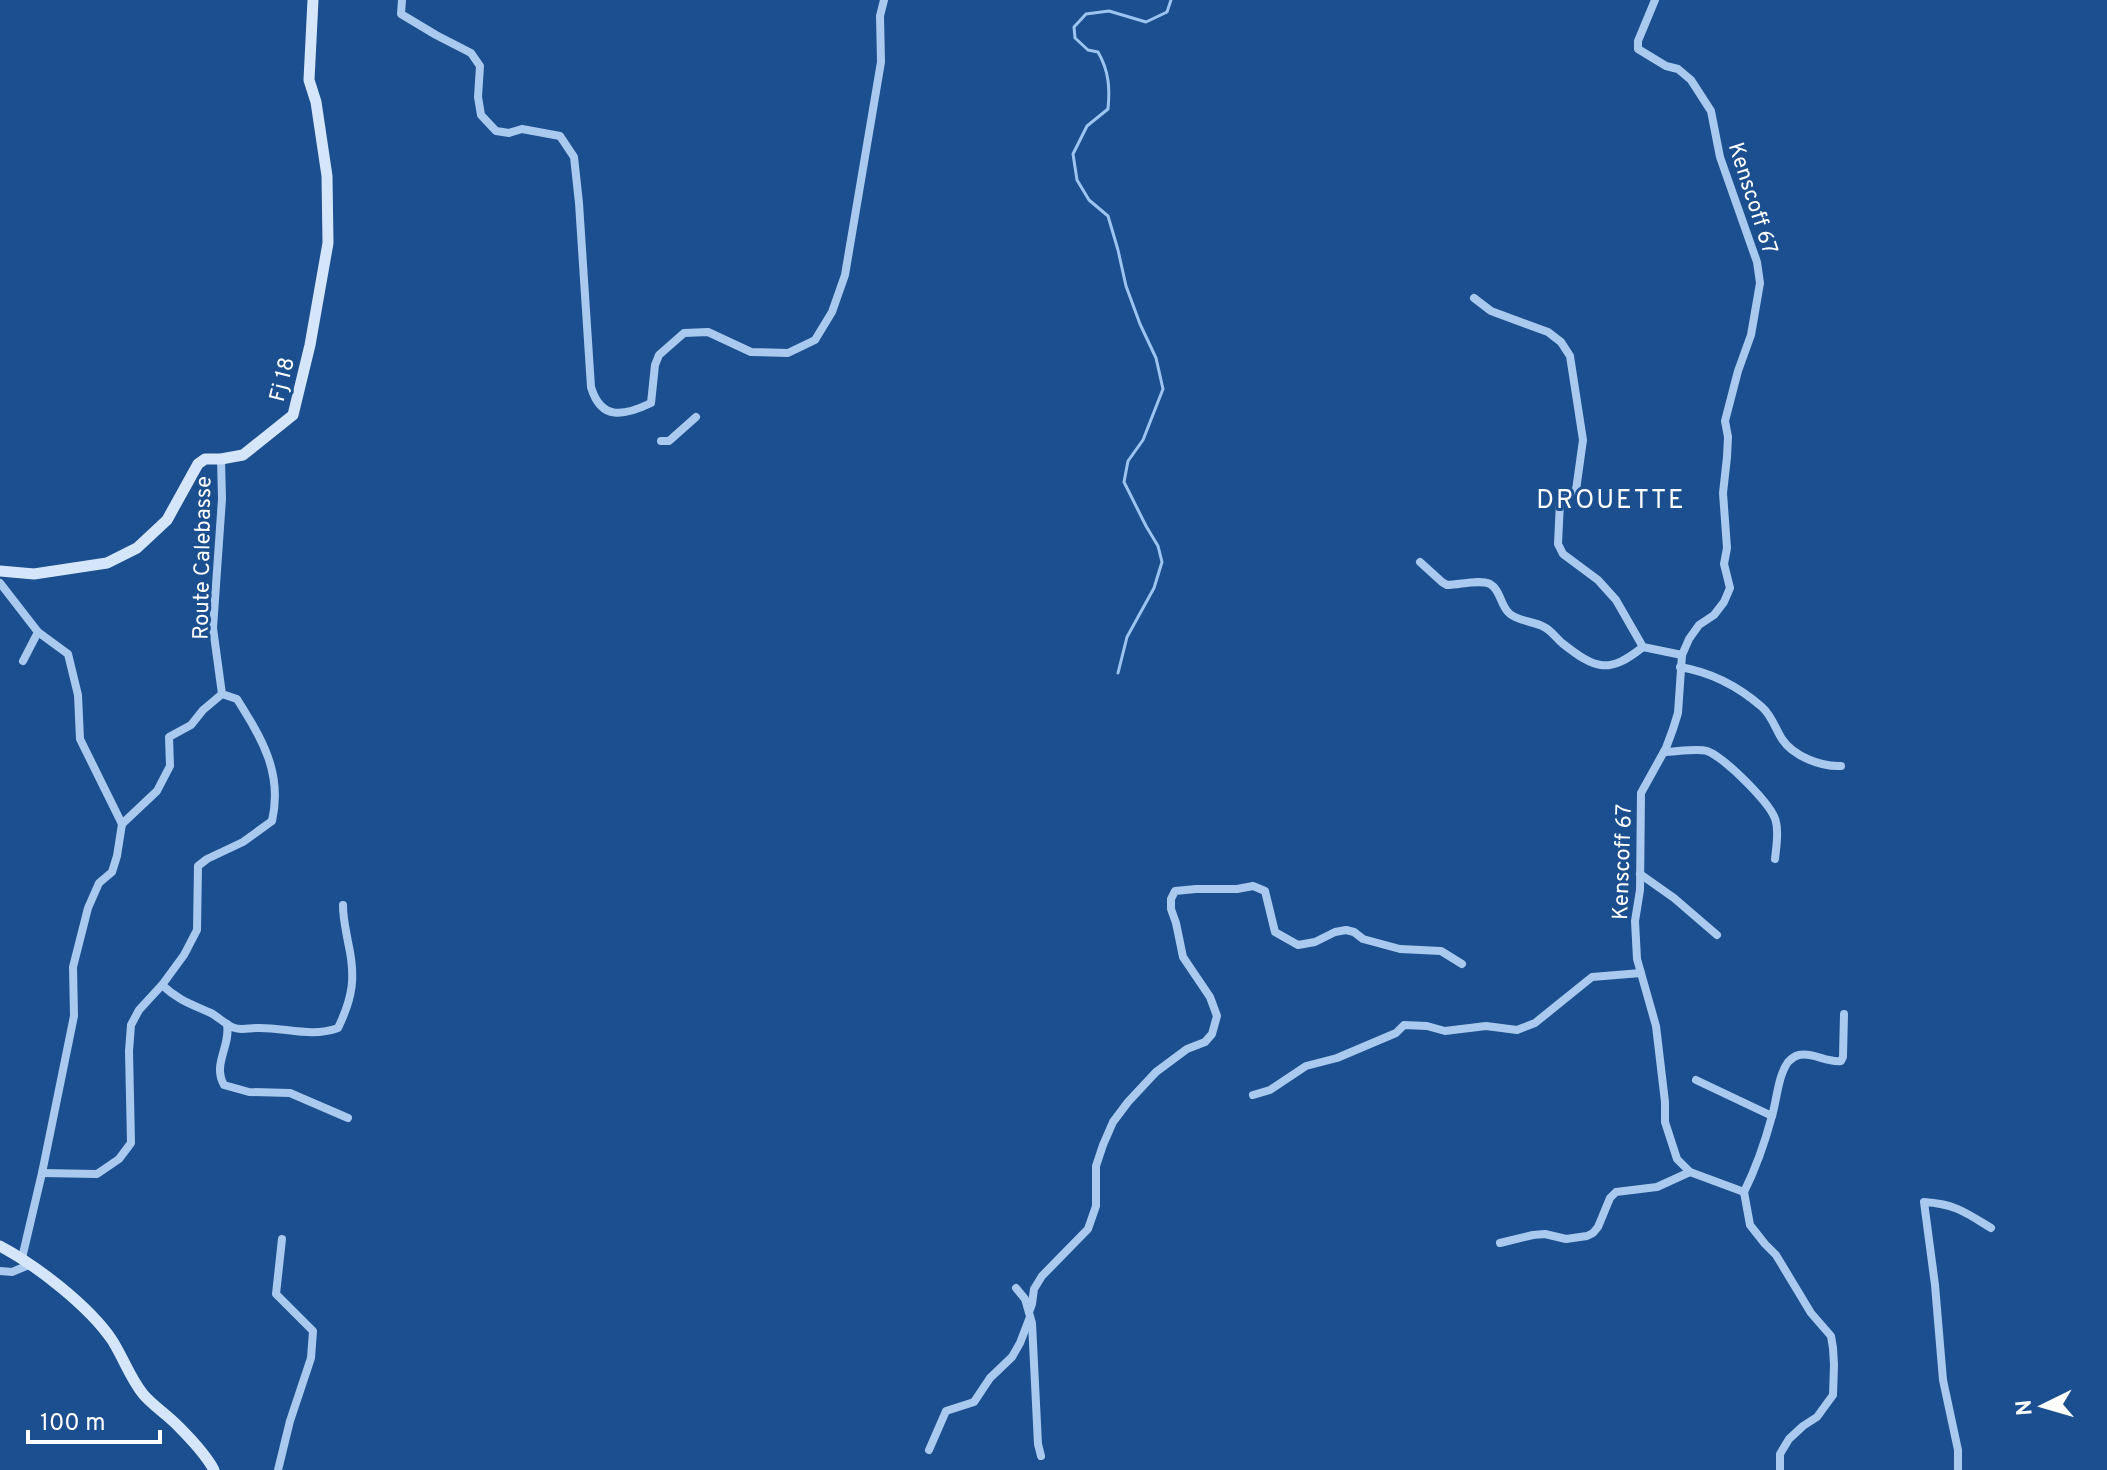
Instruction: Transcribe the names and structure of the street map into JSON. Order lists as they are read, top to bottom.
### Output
{
  "streets": {
    "street": ["Kenscoff 67", "Fj 18", "Route Calebasse"]
  },
  "crossings": [
    ["Fj 18", "Route Calebasse"]
  ],
  "districts": ["DROUETTE"],
  "scale_bar": "100 m",
  "north": "left"
}
